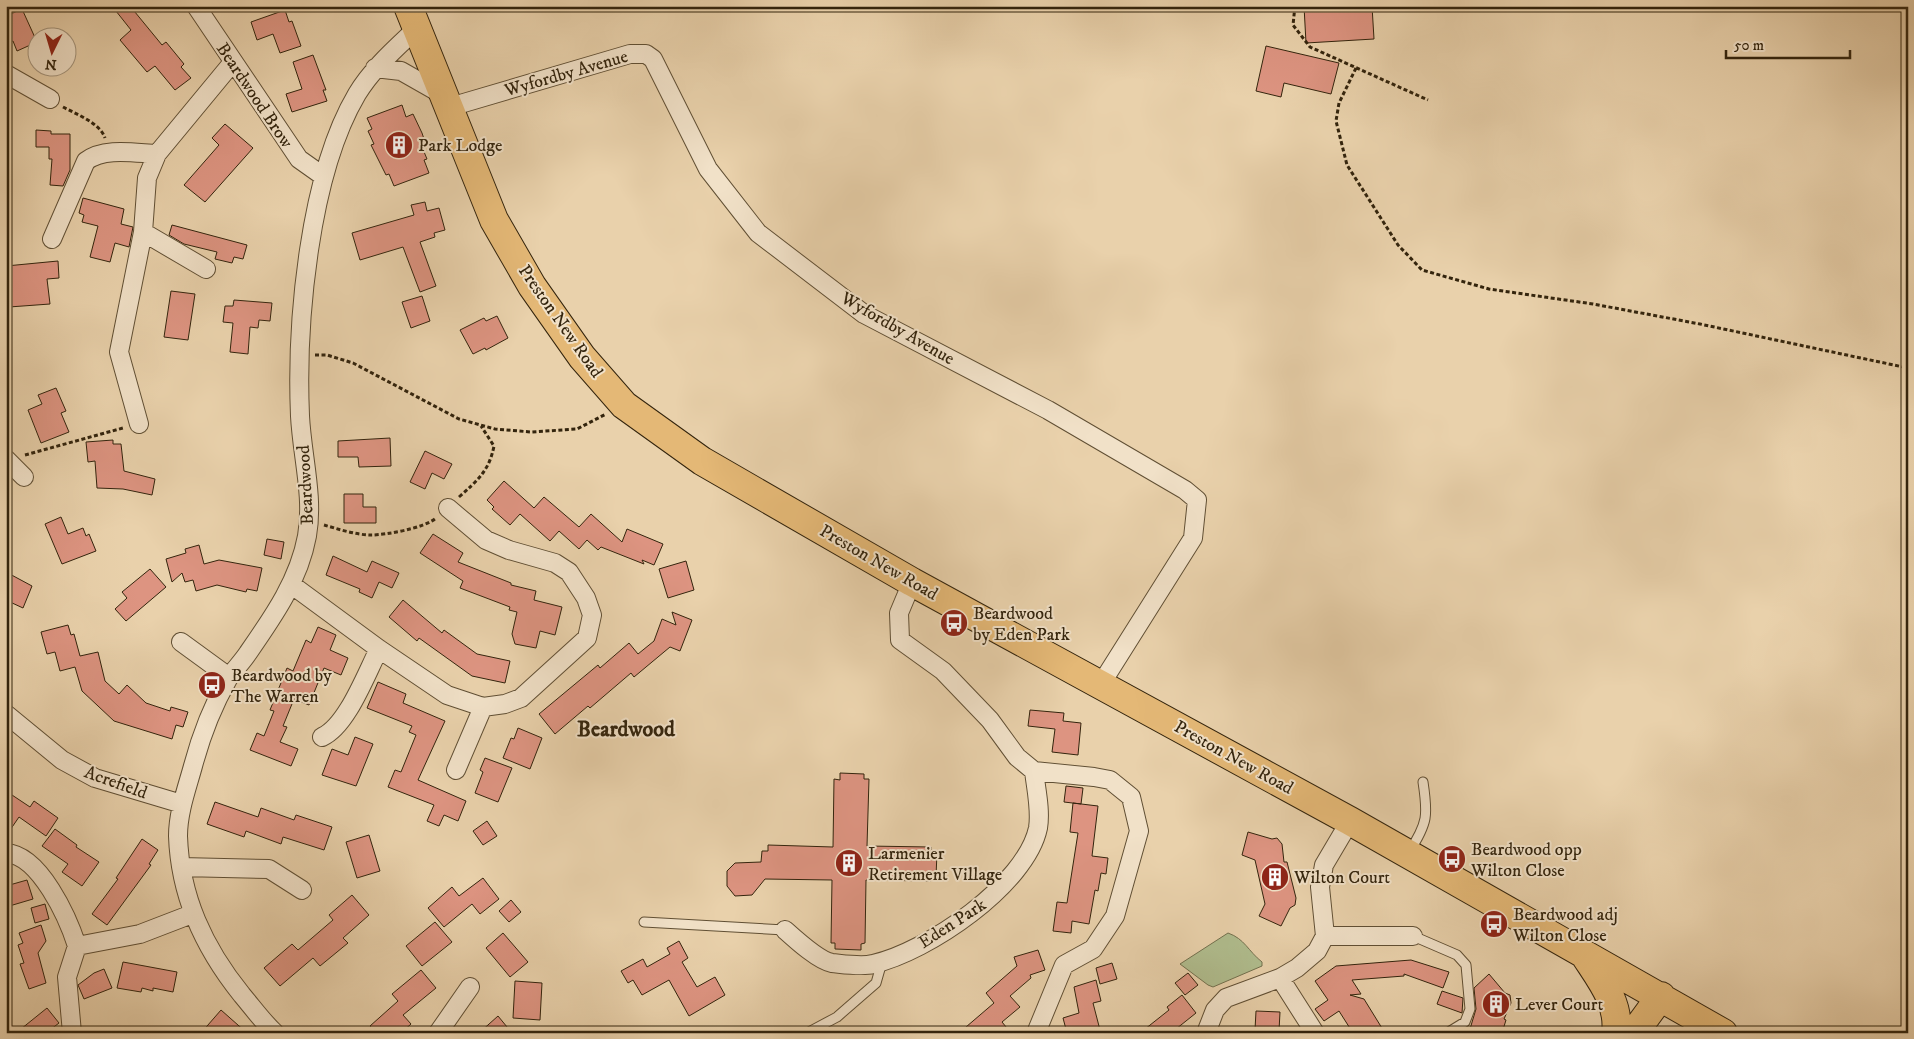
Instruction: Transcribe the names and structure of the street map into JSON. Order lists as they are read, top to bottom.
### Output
{
  "streets": {
    "highway": ["Preston New Road"],
    "street": [
      "Wyfordby Avenue",
      "Beardwood Brow",
      "Beardwood",
      "Acrefield",
      "Eden Park"
    ]
  },
  "crossings": [
    ["Wyfordby Avenue", "Preston New Road"],
    ["Beardwood Brow", "Beardwood"],
    ["Preston New Road", "Beardwood"],
    ["Beardwood", "Acrefield"]
  ],
  "districts": ["Beardwood"],
  "places": {
    "building": [
      "Park Lodge",
      "Larmenier Retirement Village",
      "Wilton Court",
      "Lever Court"
    ],
    "bus stop": [
      "Beardwood by Eden Park",
      "Beardwood by The Warren",
      "Beardwood opp Wilton Close",
      "Beardwood adj Wilton Close"
    ]
  },
  "scale_bar": "50 m",
  "north": "bottom"
}
